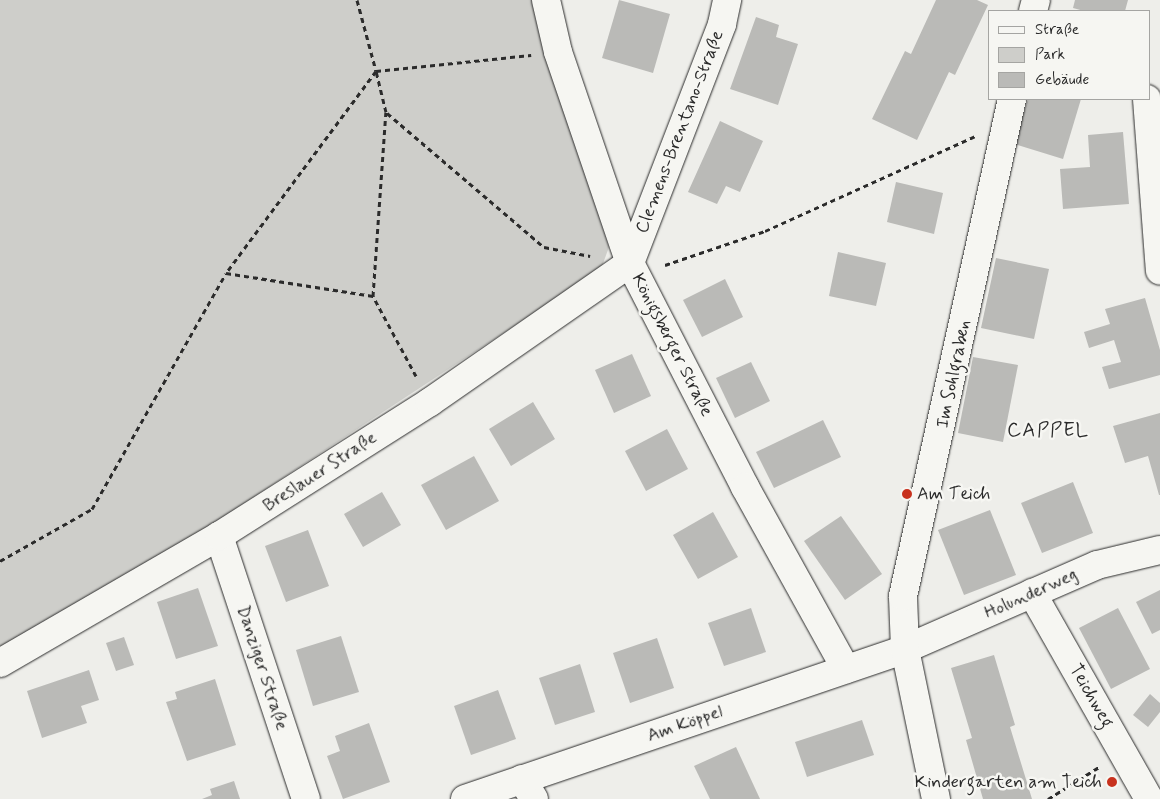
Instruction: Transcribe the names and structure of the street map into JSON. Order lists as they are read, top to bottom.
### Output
{
  "streets": {
    "street": [
      "Clemens-Brentano-Straße",
      "Königsberger Straße",
      "Im Sohlgraben",
      "Breslauer Straße",
      "Holunderweg",
      "Danziger Straße",
      "Teichweg",
      "Am Köppel"
    ]
  },
  "crossings": [
    ["Clemens-Brentano-Straße", "Königsberger Straße"],
    ["Clemens-Brentano-Straße", "Breslauer Straße"],
    ["Königsberger Straße", "Breslauer Straße"],
    ["Königsberger Straße", "Am Köppel"],
    ["Im Sohlgraben", "Holunderweg"],
    ["Im Sohlgraben", "Am Köppel"],
    ["Breslauer Straße", "Danziger Straße"],
    ["Holunderweg", "Teichweg"],
    ["Holunderweg", "Am Köppel"]
  ],
  "districts": ["CAPPEL"],
  "places": ["Am Teich", "Kindergarten am Teich"],
  "legend": ["Straße", "Park", "Gebäude"]
}
